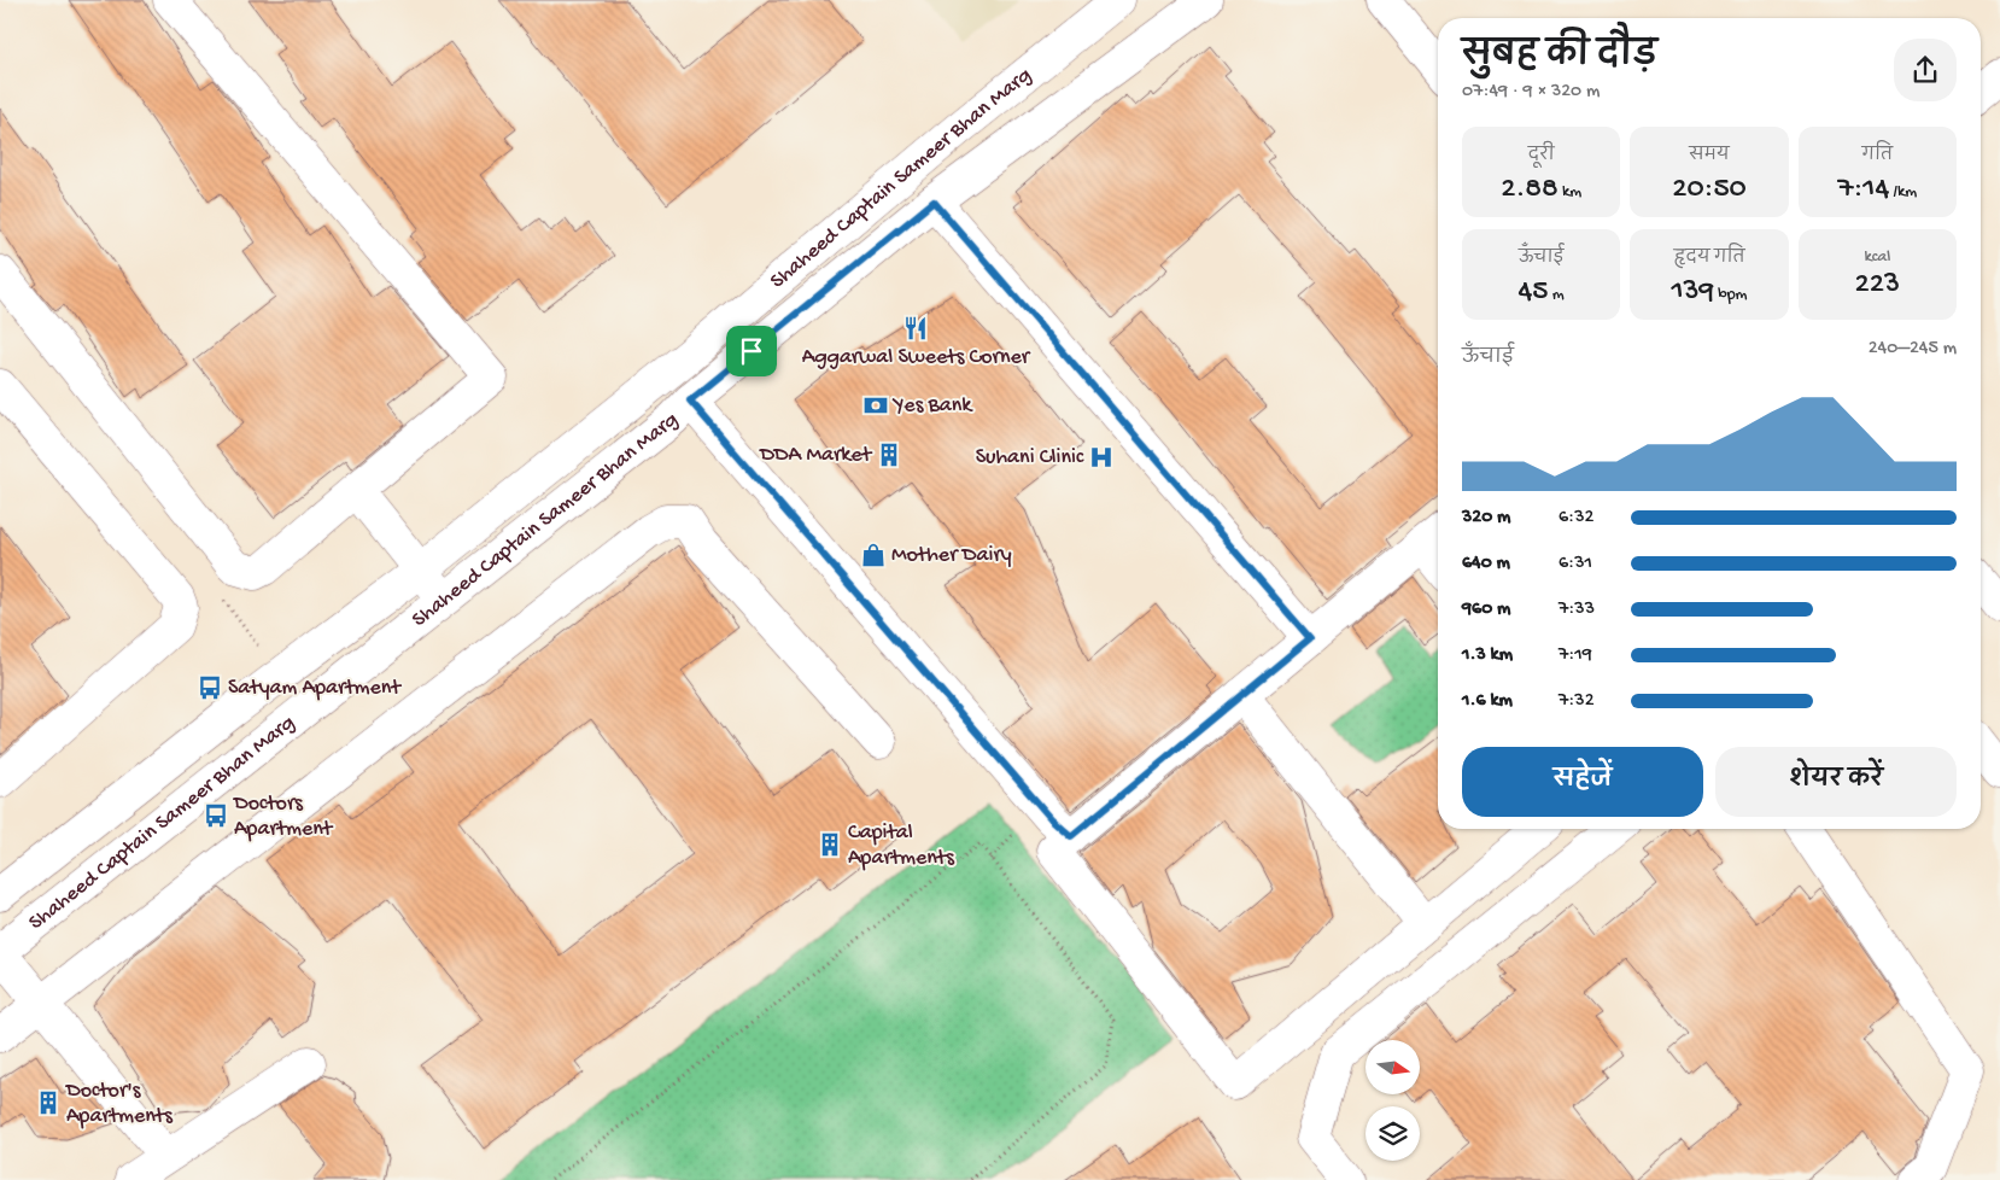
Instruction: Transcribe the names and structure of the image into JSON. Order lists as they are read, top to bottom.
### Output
{
  "streets": {
    "street": ["Shaheed Captain Sameer Bhan Marg"]
  },
  "places": {
    "restaurant": ["Aggarwal Sweets Corner"],
    "bank": ["Yes Bank"],
    "building": ["DDA Market", "Capital Apartments", "Doctor's Apartments"],
    "hospital": ["Suhani Clinic"],
    "shop": ["Mother Dairy"],
    "bus stop": ["Satyam Apartment", "Doctors Apartment"]
  },
  "north": "right",
  "page": {
    "heading": ["सुबह की दौड़", "07:49 · 9 × 320 m"],
    "stats": [
      ["दूरी", "2.88 km"],
      ["समय", "20:50"],
      ["गति", "7:14 /km"],
      ["ऊँचाई", "45 m"],
      ["हृदय गति", "139 bpm"],
      ["kcal", "223"]
    ],
    "chart": ["ऊँचाई", "240–245 m"],
    "list": [
      {
        "name": "320 m",
        "note": "6:32"
      },
      {
        "name": "640 m",
        "note": "6:31"
      },
      {
        "name": "960 m",
        "note": "7:33"
      },
      {
        "name": "1.3 km",
        "note": "7:19"
      },
      {
        "name": "1.6 km",
        "note": "7:32"
      }
    ],
    "buttons": ["सहेजें", "शेयर करें"]
  }
}
